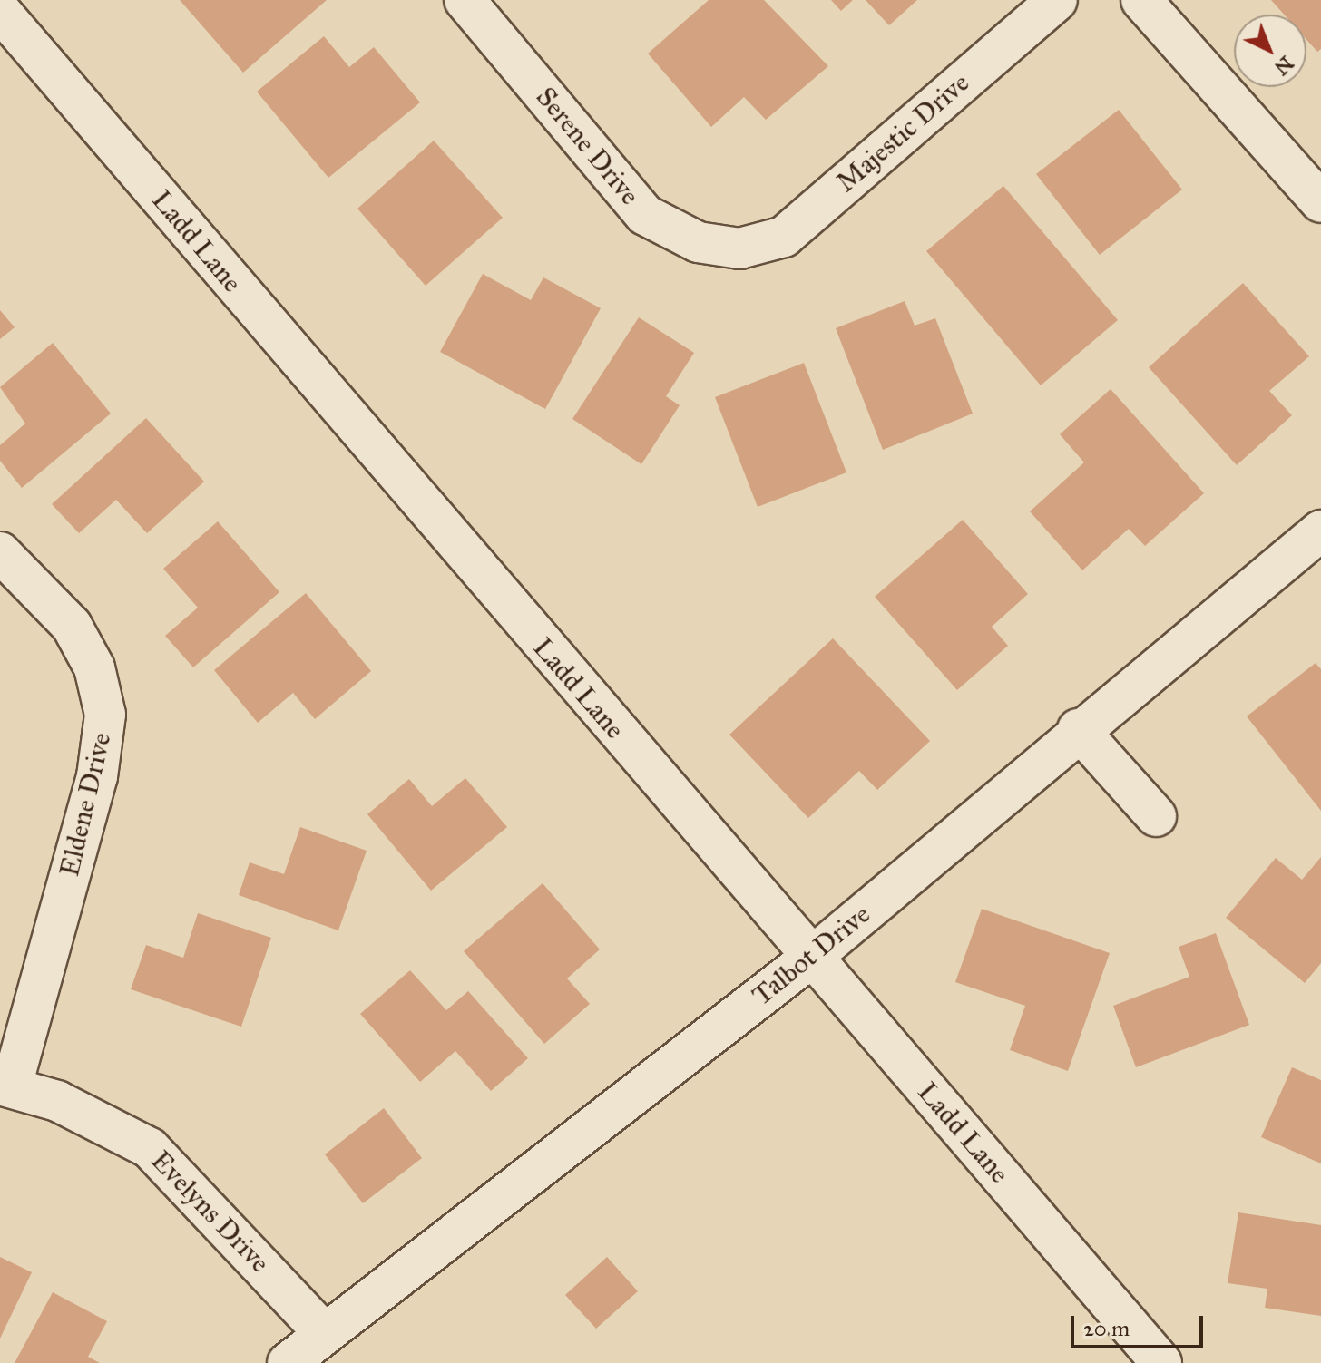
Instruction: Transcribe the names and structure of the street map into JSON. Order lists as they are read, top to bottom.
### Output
{
  "streets": {
    "street": [
      "Majestic Drive",
      "Serene Drive",
      "Ladd Lane",
      "Eldene Drive",
      "Talbot Drive",
      "Evelyns Drive"
    ]
  },
  "crossings": [
    ["Majestic Drive", "Serene Drive"],
    ["Ladd Lane", "Talbot Drive"],
    ["Eldene Drive", "Evelyns Drive"],
    ["Talbot Drive", "Evelyns Drive"]
  ],
  "scale_bar": "20 m",
  "north": "bottom right"
}
